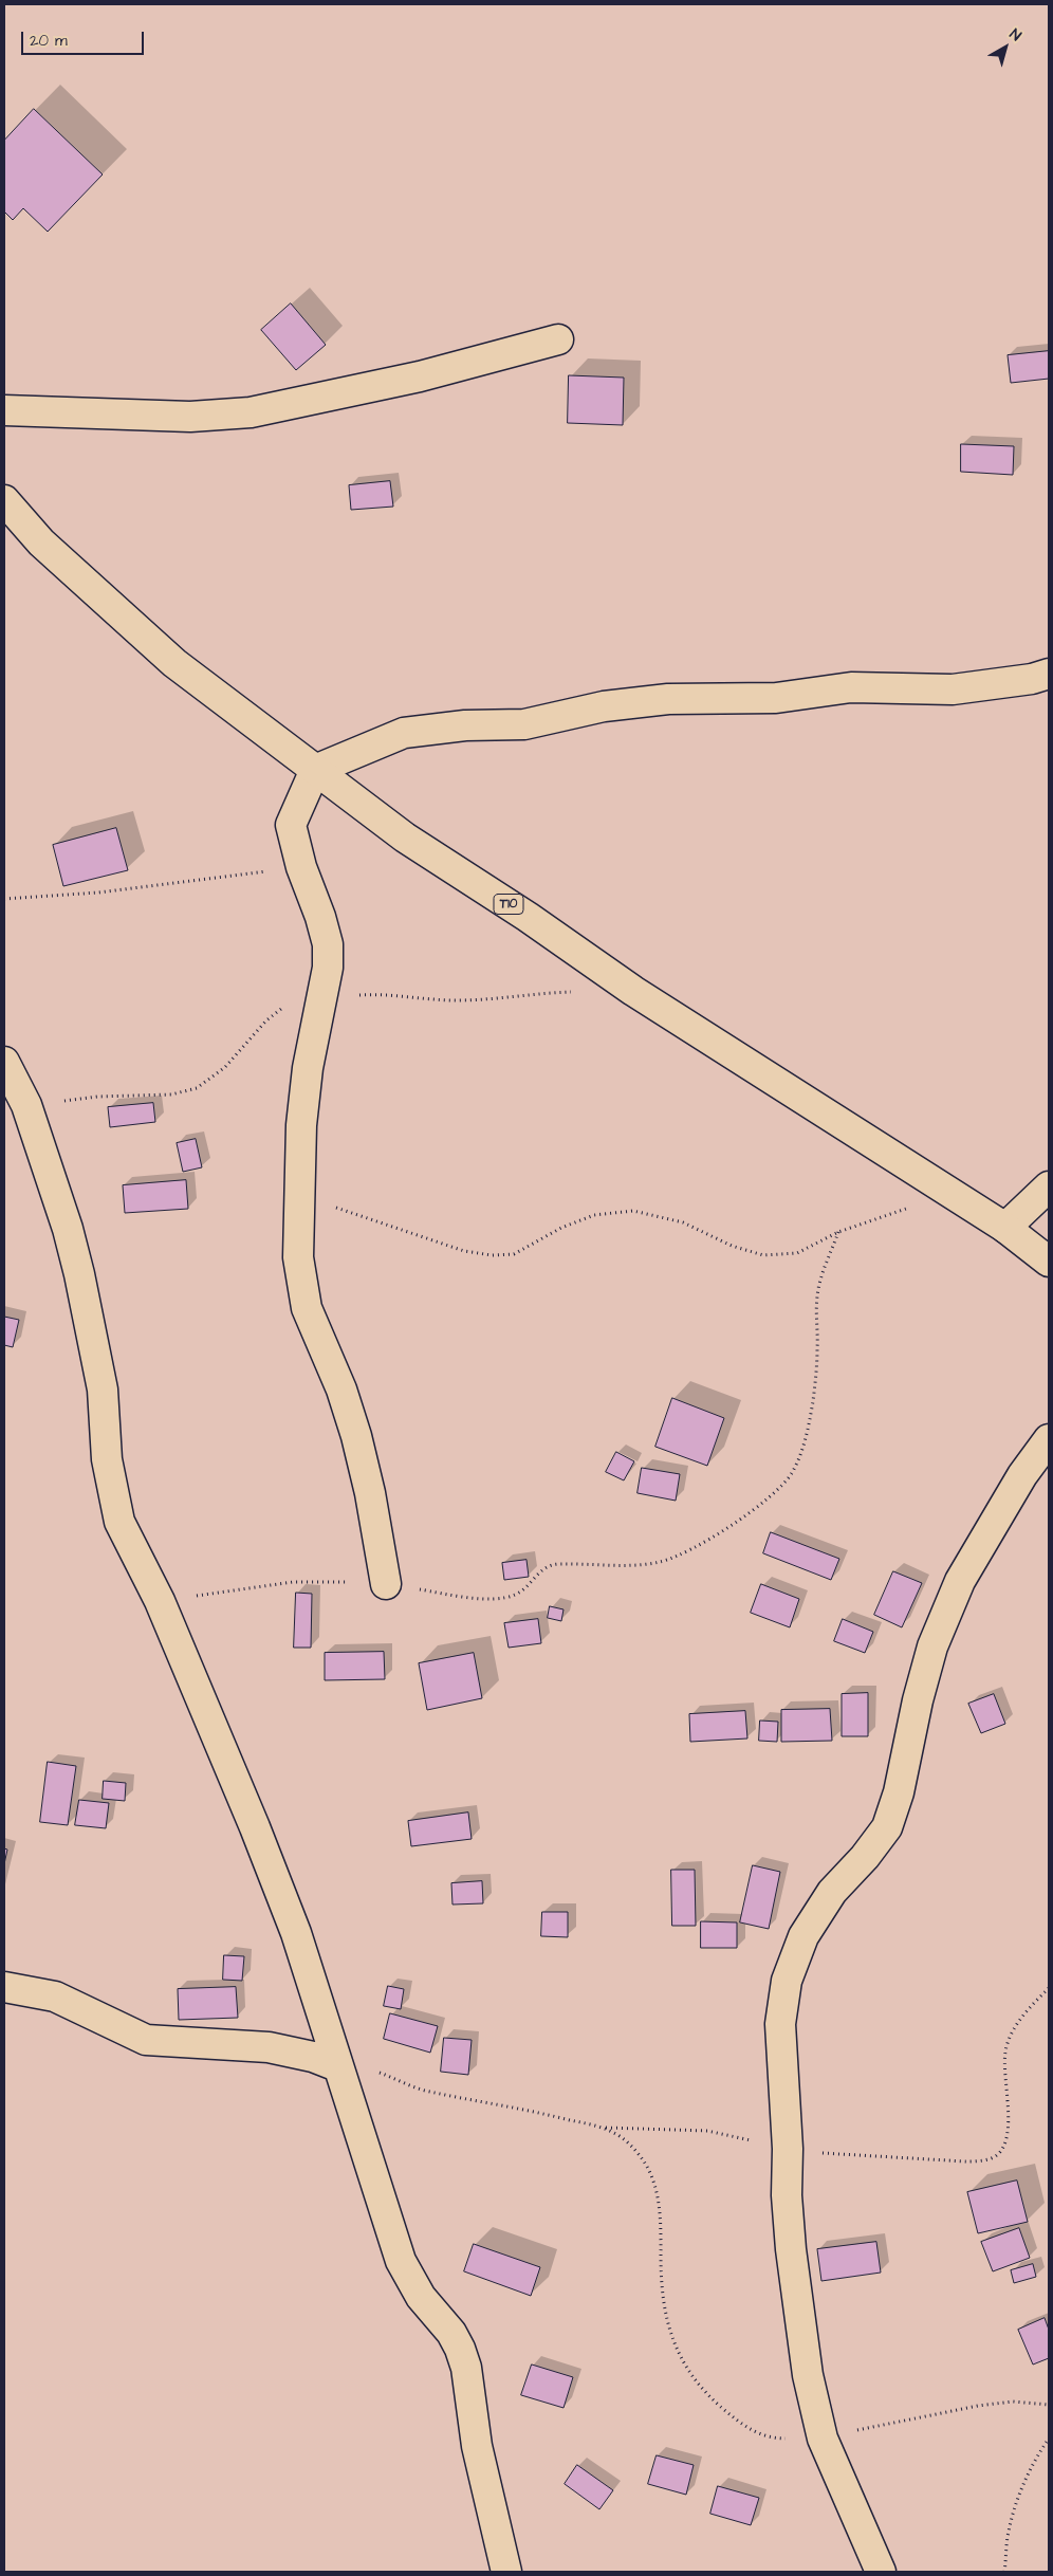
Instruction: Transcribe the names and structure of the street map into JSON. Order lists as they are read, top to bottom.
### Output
{
  "streets": {
    "main road": ["T10"]
  },
  "scale_bar": "20 m",
  "north": "top right"
}
